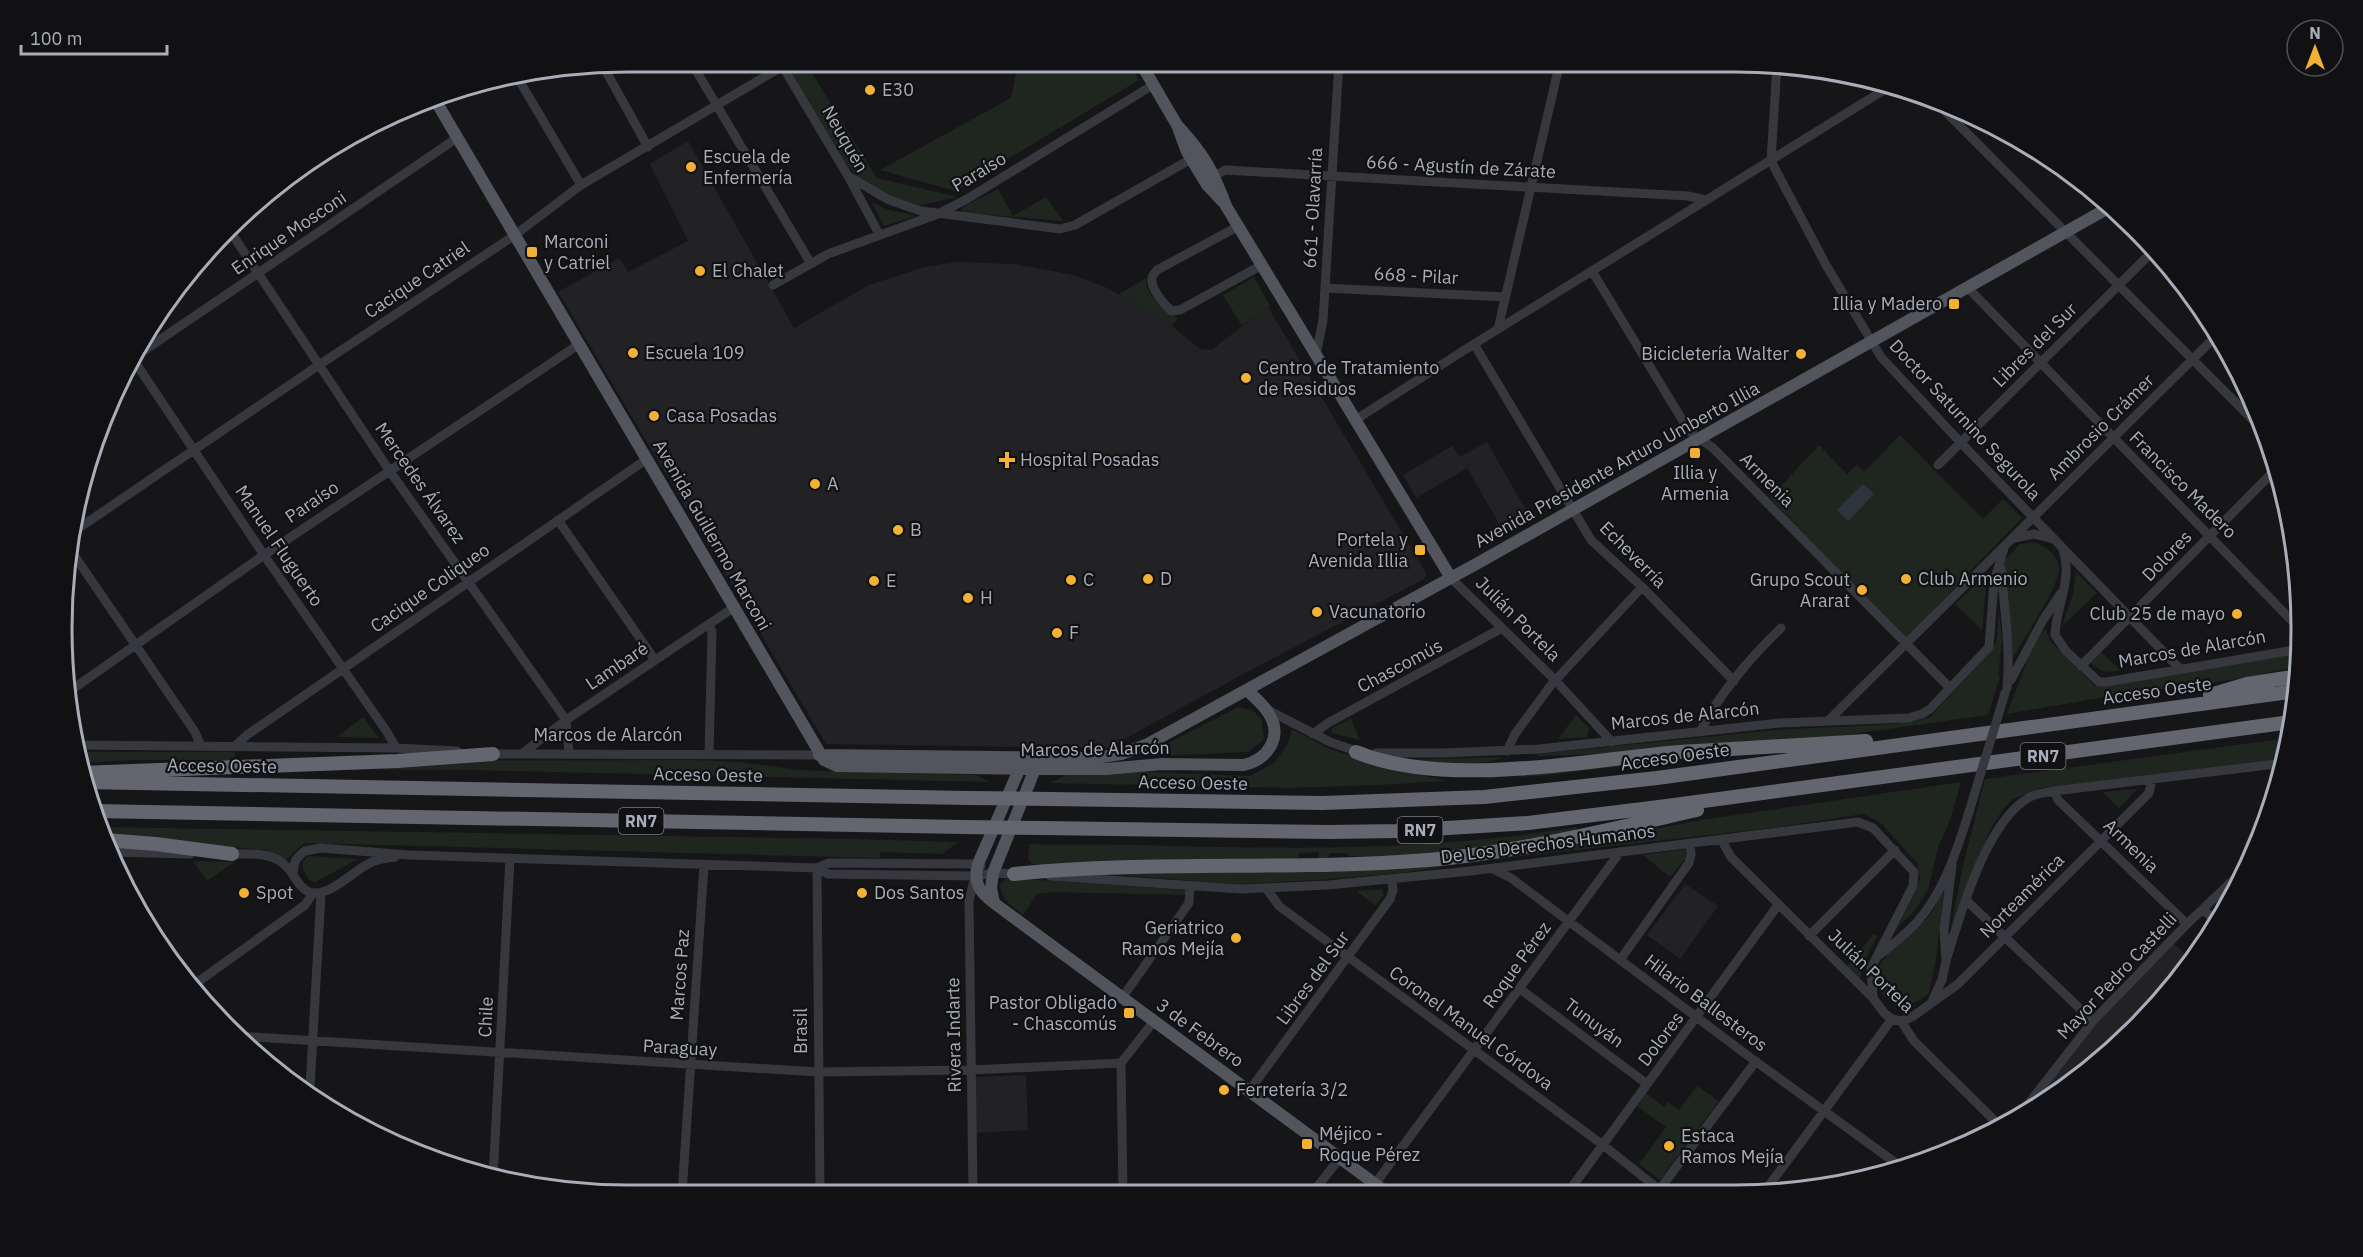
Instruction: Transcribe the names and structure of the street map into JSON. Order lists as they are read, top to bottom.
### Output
{
  "streets": {
    "highway": ["Acceso Oeste", "RN7"],
    "main road": [
      "Avenida Presidente Arturo Umberto Illia",
      "Avenida Guillermo Marconi",
      "Julián Portela",
      "Marcos de Alarcón",
      "3 de Febrero"
    ],
    "street": [
      "Neuquén",
      "666 - Agustín de Zárate",
      "Paraíso",
      "661 - Olavarría",
      "Enrique Mosconi",
      "668 - Pilar",
      "Cacique Catriel",
      "Libres del Sur",
      "Doctor Saturnino Segurola",
      "Ambrosio Crámer",
      "Armenia",
      "Mercedes Álvarez",
      "Francisco Madero",
      "Manuel Fluguerto",
      "Echeverría",
      "Dolores",
      "Cacique Coliqueo",
      "Lambaré",
      "Chascomús",
      "De Los Derechos Humanos",
      "Norteamérica",
      "Roque Pérez",
      "Marcos Paz",
      "Mayor Pedro Castelli",
      "Hilario Ballesteros",
      "Chile",
      "Tunuyán",
      "Coronel Manuel Córdova",
      "Brasil",
      "Rivera Indarte",
      "Paraguay"
    ]
  },
  "crossings": [
    ["Neuquén", "Paraíso"],
    ["666 - Agustín de Zárate", "661 - Olavarría"],
    ["Paraíso", "Mercedes Álvarez"],
    ["Paraíso", "Avenida Guillermo Marconi"],
    ["Paraíso", "Manuel Fluguerto"],
    ["661 - Olavarría", "668 - Pilar"],
    ["661 - Olavarría", "Julián Portela"],
    ["Enrique Mosconi", "Mercedes Álvarez"],
    ["Enrique Mosconi", "Avenida Guillermo Marconi"],
    ["Cacique Catriel", "Mercedes Álvarez"],
    ["Cacique Catriel", "Avenida Guillermo Marconi"],
    ["Cacique Catriel", "Manuel Fluguerto"],
    ["Libres del Sur", "Doctor Saturnino Segurola"],
    ["Libres del Sur", "Francisco Madero"],
    ["Libres del Sur", "De Los Derechos Humanos"],
    ["Libres del Sur", "Coronel Manuel Córdova"],
    ["Libres del Sur", "3 de Febrero"],
    ["Doctor Saturnino Segurola", "Ambrosio Crámer"],
    ["Doctor Saturnino Segurola", "Avenida Presidente Arturo Umberto Illia"],
    ["Doctor Saturnino Segurola", "Dolores"],
    ["Doctor Saturnino Segurola", "Marcos de Alarcón"],
    ["Ambrosio Crámer", "Armenia"],
    ["Ambrosio Crámer", "Francisco Madero"],
    ["Ambrosio Crámer", "Marcos de Alarcón"],
    ["Avenida Presidente Arturo Umberto Illia", "Armenia"],
    ["Avenida Presidente Arturo Umberto Illia", "Francisco Madero"],
    ["Avenida Presidente Arturo Umberto Illia", "Echeverría"],
    ["Avenida Presidente Arturo Umberto Illia", "Julián Portela"],
    ["Avenida Presidente Arturo Umberto Illia", "Marcos de Alarcón"],
    ["Armenia", "Marcos de Alarcón"],
    ["Armenia", "Norteamérica"],
    ["Armenia", "Mayor Pedro Castelli"],
    ["Mercedes Álvarez", "Cacique Coliqueo"],
    ["Mercedes Álvarez", "Marcos de Alarcón"],
    ["Mercedes Álvarez", "Lambaré"],
    ["Francisco Madero", "Dolores"],
    ["Avenida Guillermo Marconi", "Cacique Coliqueo"],
    ["Avenida Guillermo Marconi", "Marcos de Alarcón"],
    ["Avenida Guillermo Marconi", "Lambaré"],
    ["Manuel Fluguerto", "Cacique Coliqueo"],
    ["Manuel Fluguerto", "Marcos de Alarcón"],
    ["Dolores", "Julián Portela"],
    ["Dolores", "Marcos de Alarcón"],
    ["Dolores", "Hilario Ballesteros"],
    ["Dolores", "Tunuyán"],
    ["Dolores", "Coronel Manuel Córdova"],
    ["Cacique Coliqueo", "Marcos de Alarcón"],
    ["Julián Portela", "Marcos de Alarcón"],
    ["Julián Portela", "Chascomús"],
    ["Julián Portela", "De Los Derechos Humanos"],
    ["Julián Portela", "Norteamérica"],
    ["Marcos de Alarcón", "Lambaré"],
    ["Marcos de Alarcón", "Chascomús"],
    ["De Los Derechos Humanos", "Roque Pérez"],
    ["De Los Derechos Humanos", "Marcos Paz"],
    ["De Los Derechos Humanos", "Hilario Ballesteros"],
    ["De Los Derechos Humanos", "Chile"],
    ["De Los Derechos Humanos", "Coronel Manuel Córdova"],
    ["De Los Derechos Humanos", "Brasil"],
    ["De Los Derechos Humanos", "3 de Febrero"],
    ["De Los Derechos Humanos", "Rivera Indarte"],
    ["Norteamérica", "Hilario Ballesteros"],
    ["Roque Pérez", "Hilario Ballesteros"],
    ["Roque Pérez", "Tunuyán"],
    ["Roque Pérez", "Coronel Manuel Córdova"],
    ["Roque Pérez", "3 de Febrero"],
    ["Marcos Paz", "Paraguay"],
    ["Chile", "Paraguay"],
    ["Brasil", "Paraguay"],
    ["3 de Febrero", "Rivera Indarte"],
    ["Rivera Indarte", "Paraguay"]
  ],
  "places": {
    "other": [
      "E30",
      "Escuela de Enfermería",
      "El Chalet",
      "Escuela 109",
      "Bicicletería Walter",
      "Centro de Tratamiento de Residuos",
      "Casa Posadas",
      "A",
      "B",
      "D",
      "Club Armenio",
      "C",
      "E",
      "Grupo Scout Ararat",
      "H",
      "Vacunatorio",
      "Club 25 de mayo",
      "F",
      "Spot",
      "Dos Santos",
      "Geriatrico Ramos Mejía",
      "Ferretería 3/2",
      "Estaca Ramos Mejía"
    ],
    "transit": [
      "Marconi y Catriel",
      "Illia y Madero",
      "Illia y Armenia",
      "Portela y Avenida Illia",
      "Pastor Obligado - Chascomús",
      "Méjico - Roque Pérez"
    ],
    "health": ["Hospital Posadas"]
  },
  "scale_bar": "100 m",
  "north": "top"
}
